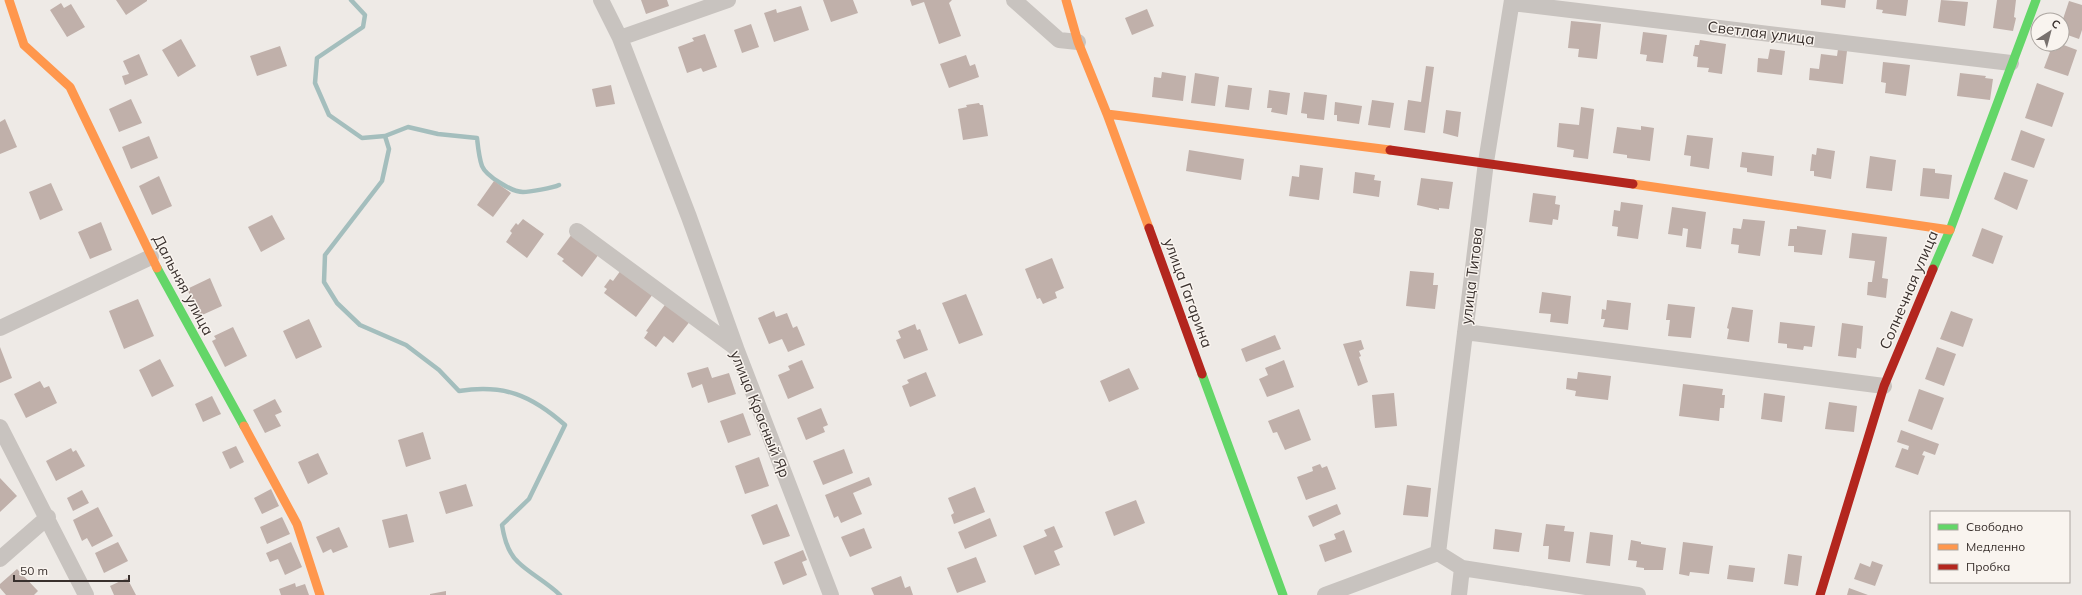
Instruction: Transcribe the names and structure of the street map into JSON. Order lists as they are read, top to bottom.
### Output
{
  "streets": {
    "street": [
      "Светлая улица",
      "улица Титова",
      "Дальняя улица",
      "Солнечная улица",
      "улица Гагарина",
      "улица Красный Яр"
    ]
  },
  "crossings": [
    ["Светлая улица", "улица Титова"],
    ["Светлая улица", "Солнечная улица"]
  ],
  "legend": ["Свободно", "Медленно", "Пробка"],
  "scale_bar": "50 m",
  "north": "top right"
}
